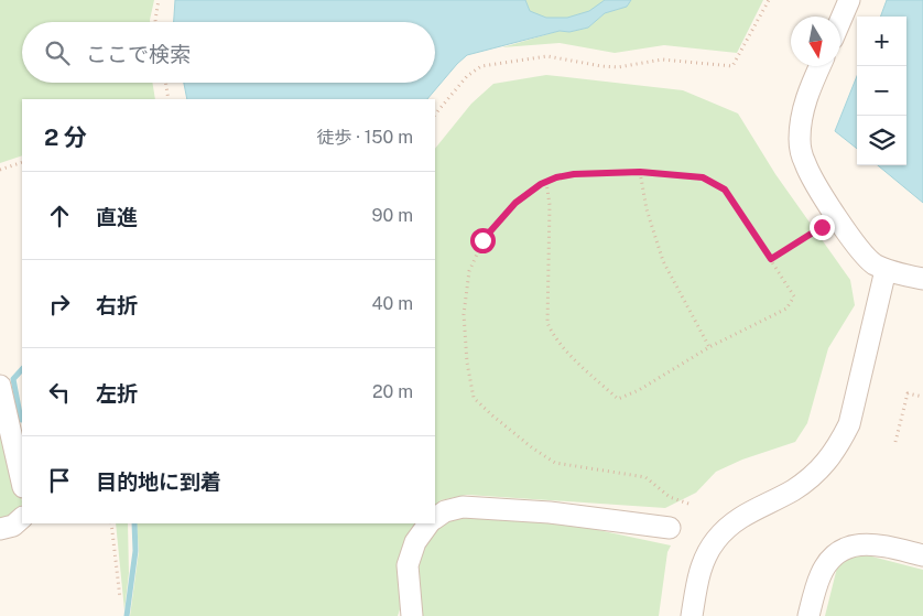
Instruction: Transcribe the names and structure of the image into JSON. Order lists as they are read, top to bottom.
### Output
{
  "north": "bottom",
  "page": {
    "map_buttons": ["+", "−"],
    "search": "ここで検索",
    "heading": ["2 分", "徒歩 · 150 m"],
    "list": [
      ["直進", "90 m"],
      ["右折", "40 m"],
      ["左折", "20 m"],
      "目的地に到着"
    ]
  }
}
